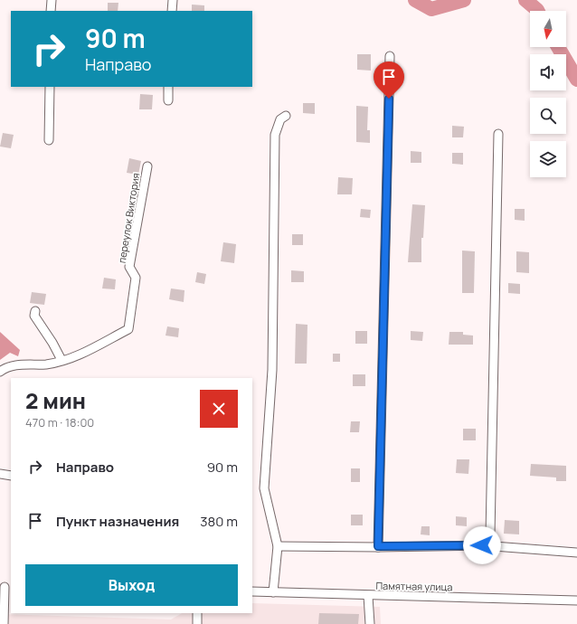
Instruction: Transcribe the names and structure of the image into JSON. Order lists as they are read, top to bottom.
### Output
{
  "streets": {
    "street": ["переулок Виктория", "Памятная улица"]
  },
  "north": "bottom",
  "page": {
    "turn": ["90 m", "Направо"],
    "heading": ["2 мин", "470 m · 18:00"],
    "list": [
      {
        "name": "Направо",
        "value": "90 m"
      },
      {
        "name": "Пункт назначения",
        "value": "380 m"
      }
    ],
    "buttons": "Выход"
  }
}
